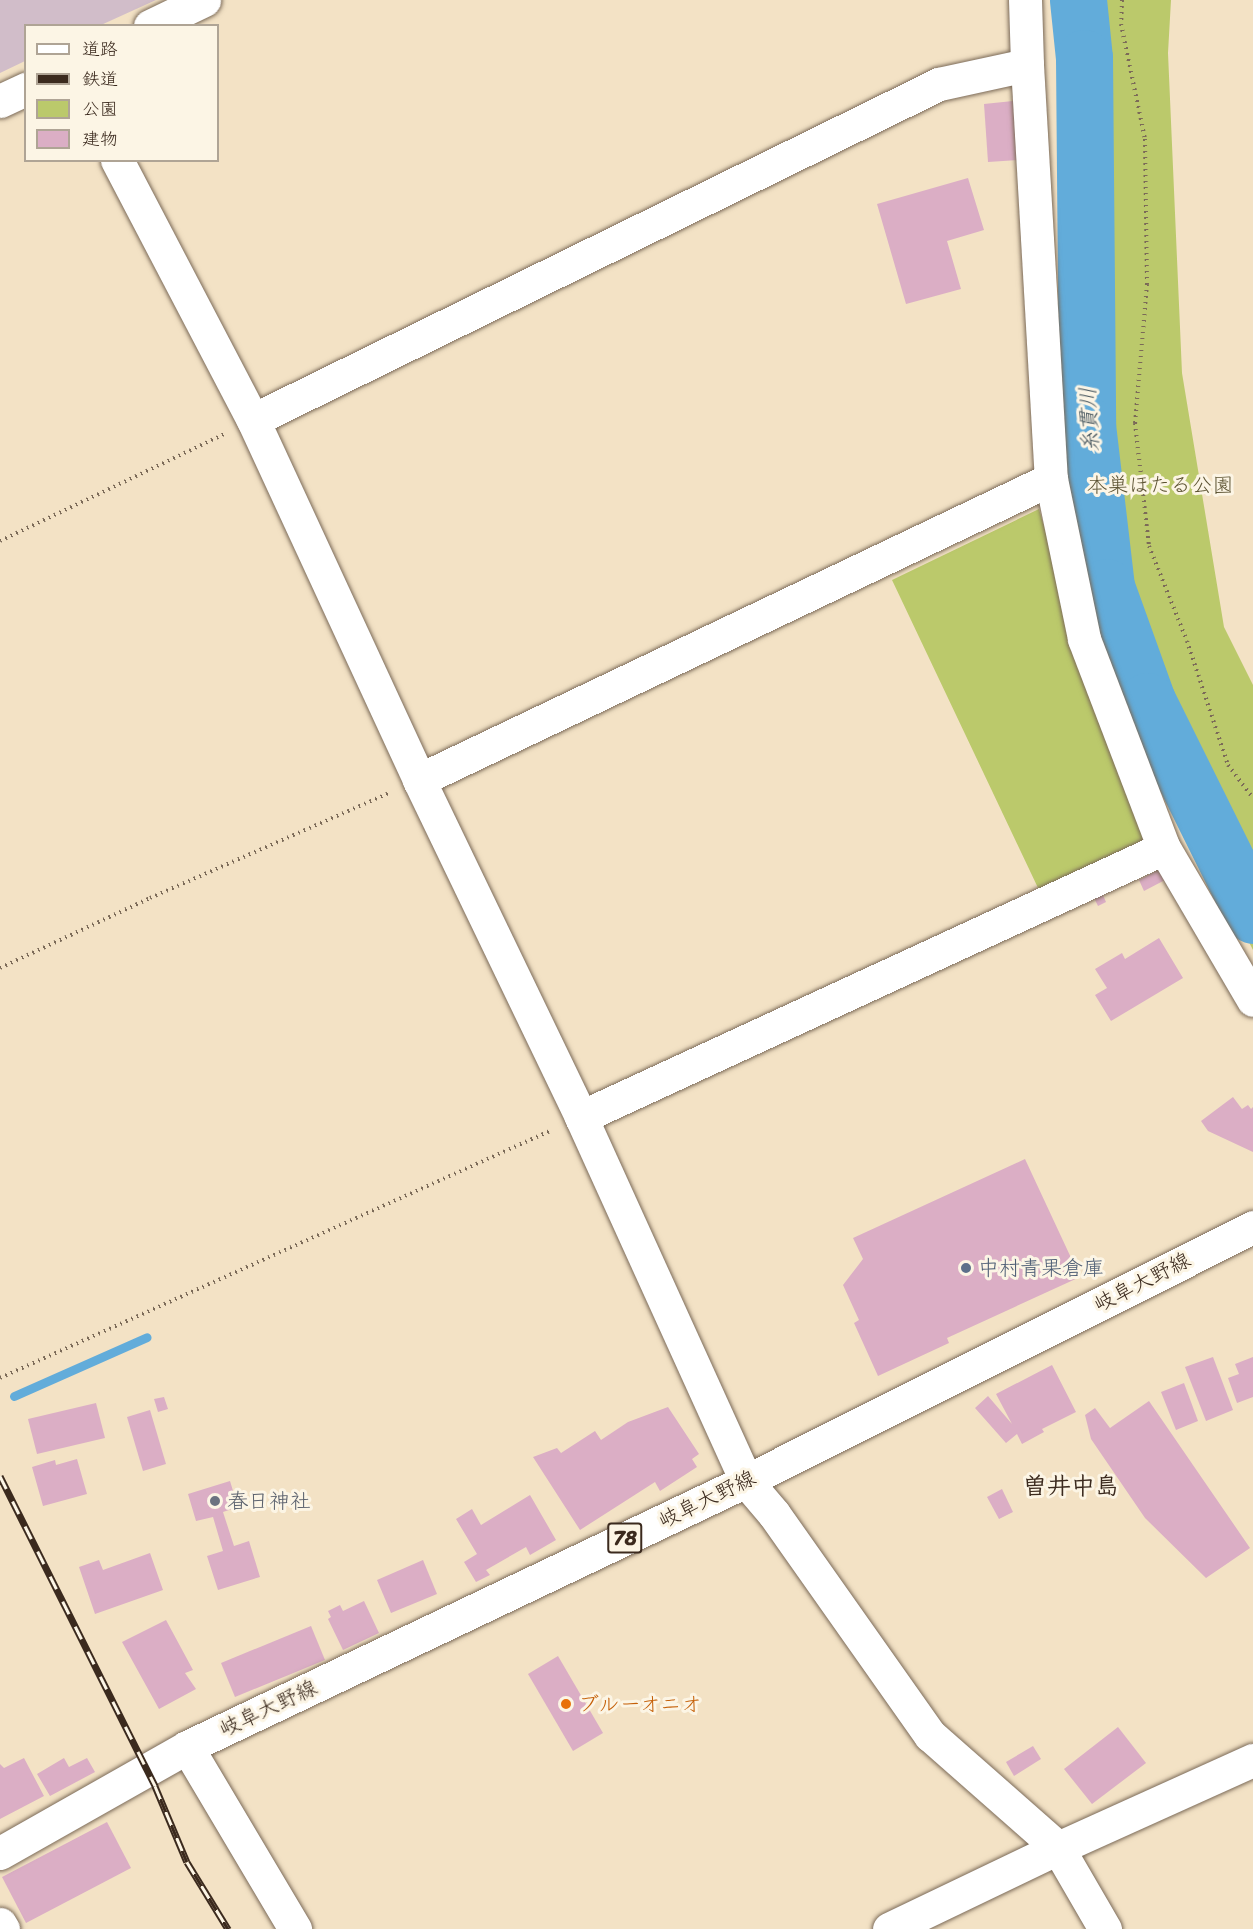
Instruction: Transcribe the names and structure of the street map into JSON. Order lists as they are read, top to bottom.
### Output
{
  "streets": {
    "street": ["岐阜大野線", "78"]
  },
  "districts": ["曽井中島"],
  "water": ["糸貫川"],
  "parks": ["本巣ほたる公園"],
  "places": ["中村青果倉庫", "春日神社", "ブルーオニオ"],
  "legend": [
    "道路",
    "鉄道",
    "公園",
    "建物"
  ]
}
